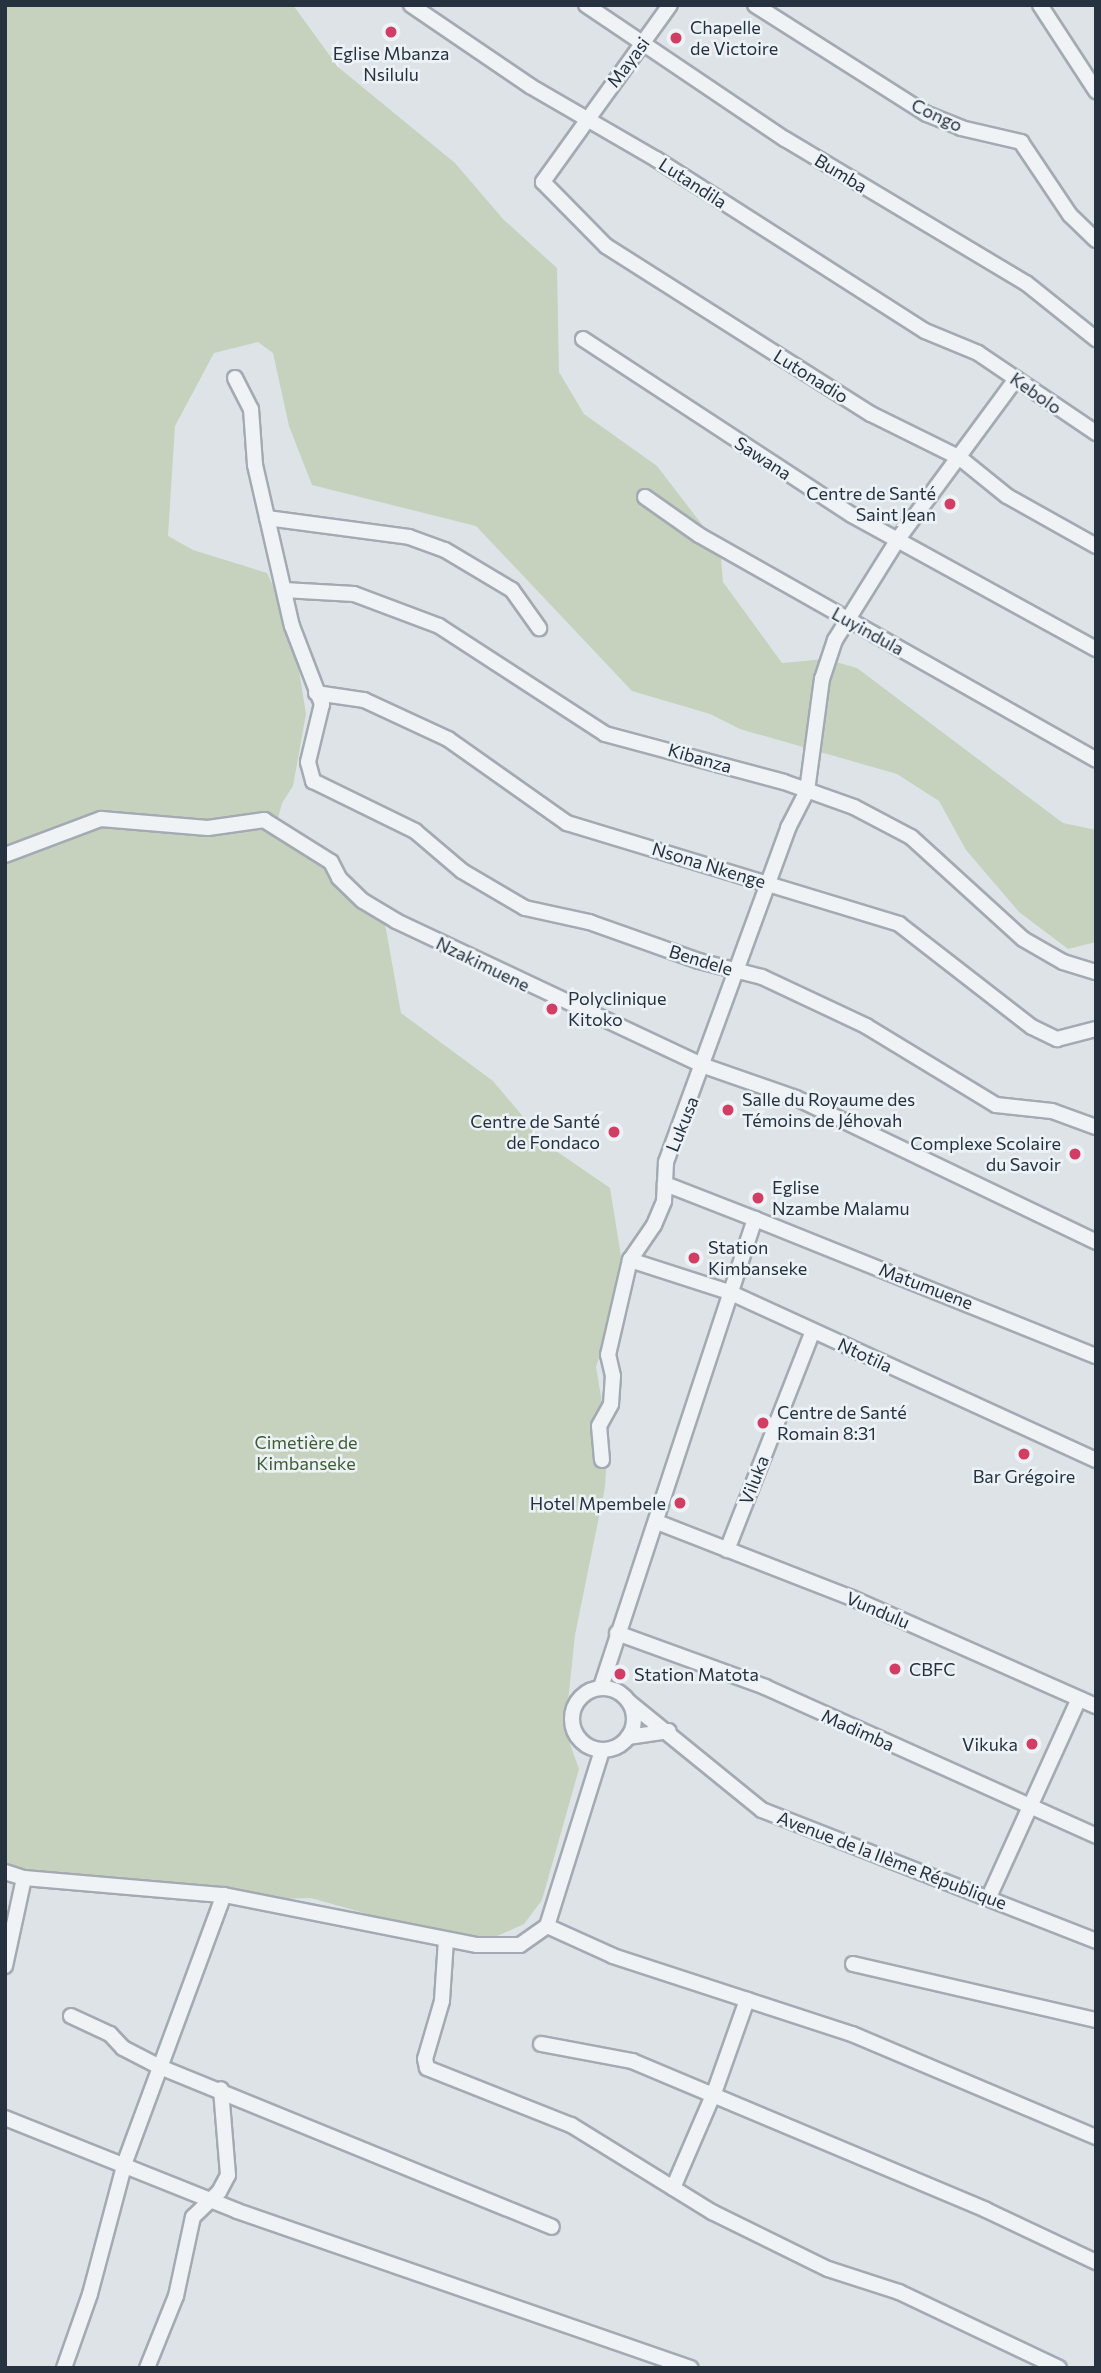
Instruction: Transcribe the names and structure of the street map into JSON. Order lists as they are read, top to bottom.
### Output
{
  "streets": {
    "street": [
      "Mayasi",
      "Congo",
      "Bumba",
      "Lutandila",
      "Lutonadio",
      "Kebolo",
      "Sawana",
      "Luyindula",
      "Kibanza",
      "Nsona Nkenge",
      "Bendele",
      "Nzakimuene",
      "Lukusa",
      "Matumuene",
      "Ntotila",
      "Viluka",
      "Vundulu",
      "Madimba",
      "Avenue de la IIème République"
    ]
  },
  "crossings": [
    ["Mayasi", "Bumba"],
    ["Mayasi", "Lutandila"],
    ["Mayasi", "Lutonadio"],
    ["Lutandila", "Kebolo"],
    ["Lutonadio", "Lukusa"],
    ["Kebolo", "Lukusa"],
    ["Sawana", "Lukusa"],
    ["Luyindula", "Lukusa"],
    ["Kibanza", "Lukusa"],
    ["Nsona Nkenge", "Bendele"],
    ["Nsona Nkenge", "Lukusa"],
    ["Bendele", "Lukusa"],
    ["Nzakimuene", "Lukusa"],
    ["Lukusa", "Matumuene"],
    ["Lukusa", "Ntotila"],
    ["Ntotila", "Viluka"],
    ["Viluka", "Vundulu"]
  ],
  "parks": ["Cimetière de Kimbanseke"],
  "places": [
    "Eglise Mbanza Nsilulu",
    "Chapelle de Victoire",
    "Centre de Santé Saint Jean",
    "Polyclinique Kitoko",
    "Salle du Royaume des Témoins de Jéhovah",
    "Centre de Santé de Fondaco",
    "Complexe Scolaire du Savoir",
    "Eglise Nzambe Malamu",
    "Station Kimbanseke",
    "Centre de Santé Romain 8:31",
    "Bar Grégoire",
    "Hotel Mpembele",
    "CBFC",
    "Station Matota",
    "Vikuka"
  ]
}
